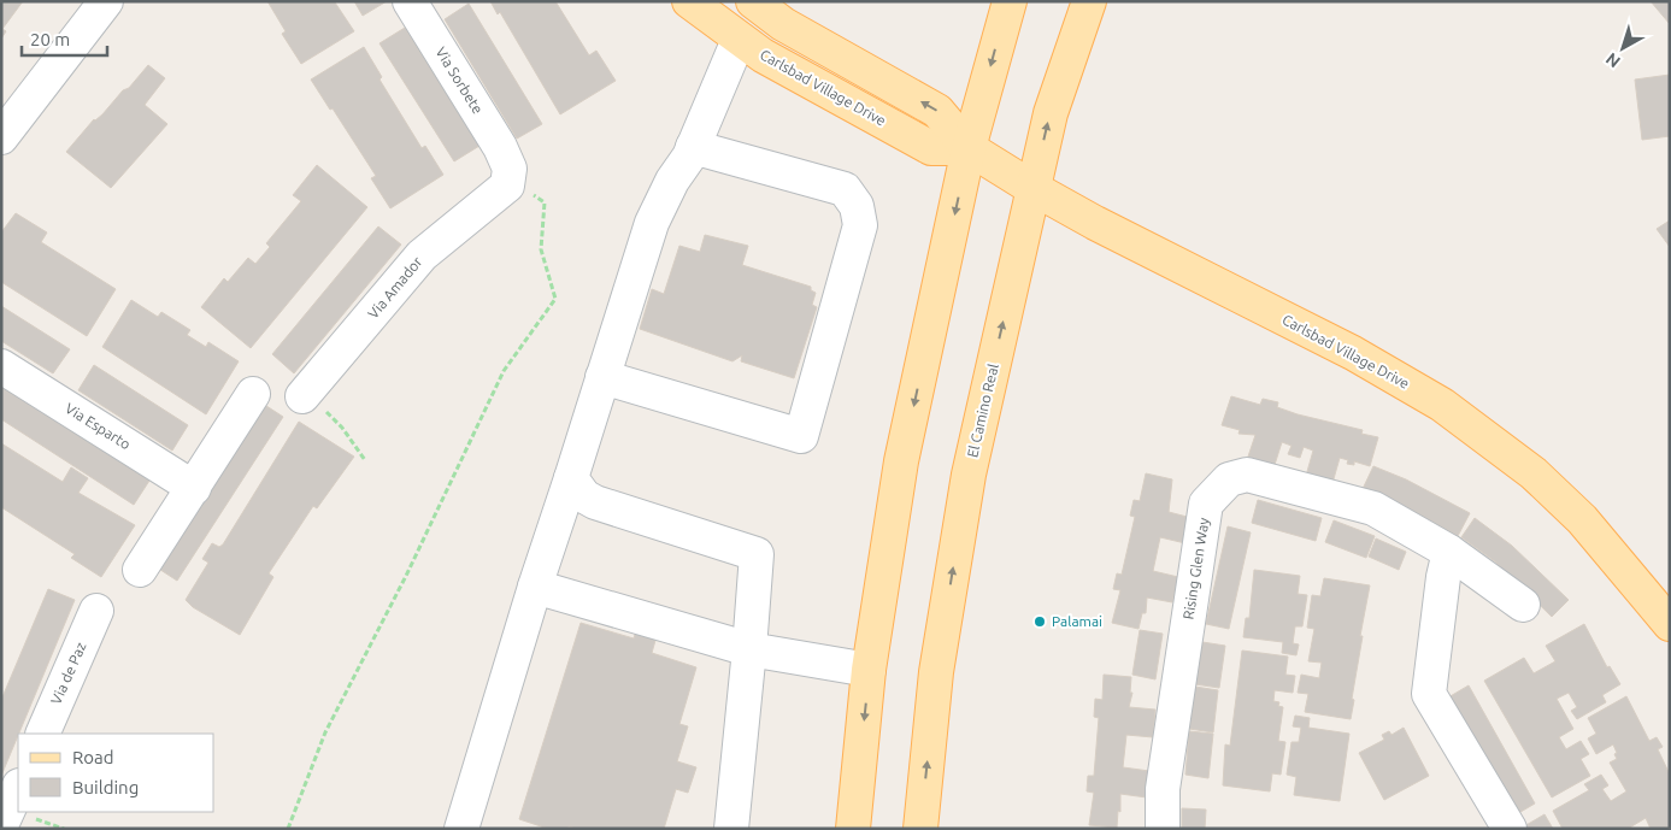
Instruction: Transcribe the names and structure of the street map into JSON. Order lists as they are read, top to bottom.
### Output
{
  "streets": {
    "main road": ["Carlsbad Village Drive", "El Camino Real"],
    "street": [
      "Via Sorbete",
      "Via Amador",
      "Via Esparto",
      "Rising Glen Way",
      "Via de Paz"
    ]
  },
  "crossings": [
    ["Via Sorbete", "Via Amador"],
    ["Carlsbad Village Drive", "El Camino Real"]
  ],
  "places": ["Palamai"],
  "legend": ["Road", "Building"],
  "scale_bar": "20 m",
  "north": "bottom left"
}
